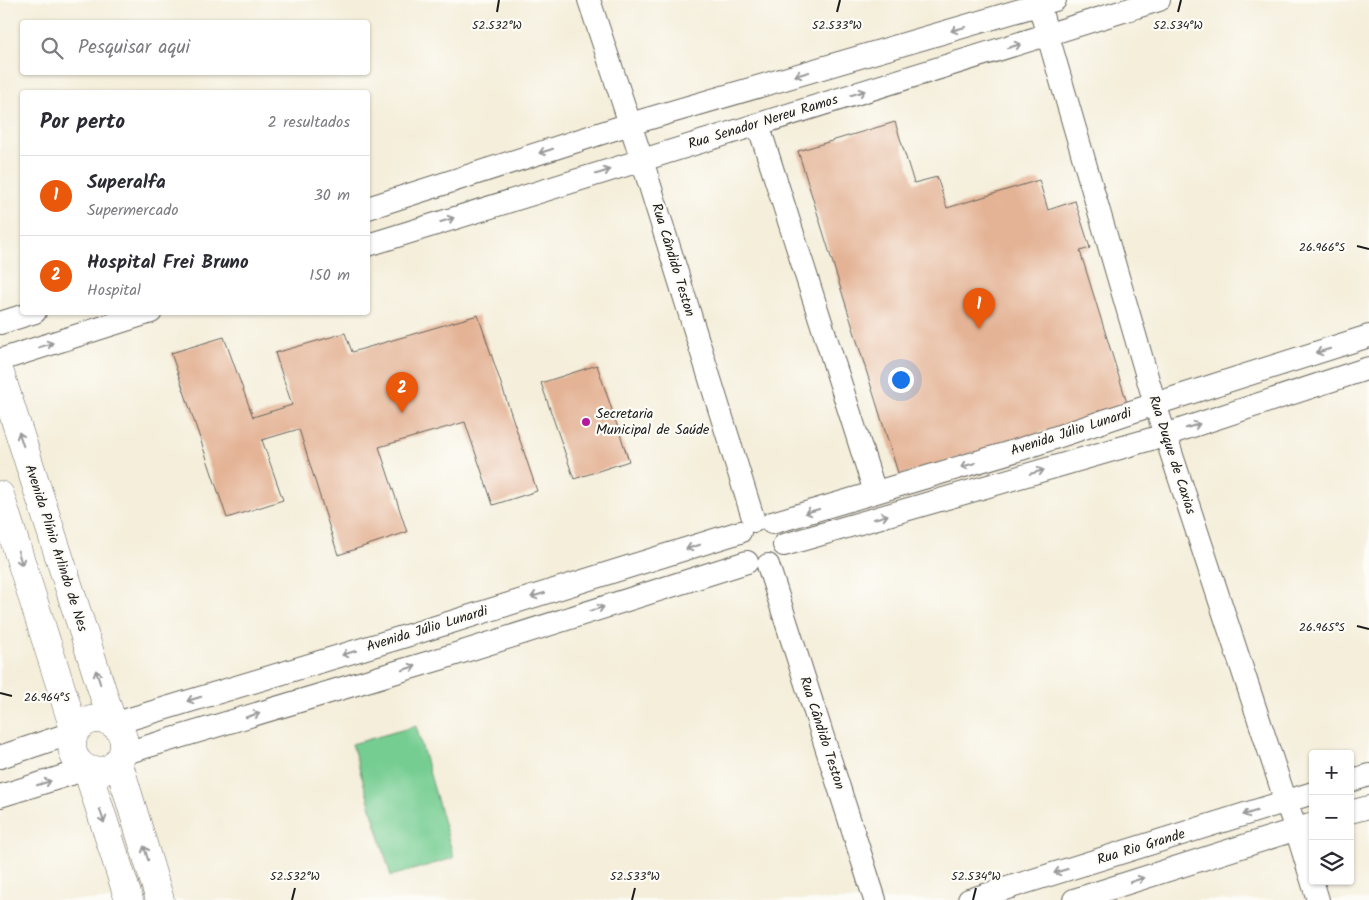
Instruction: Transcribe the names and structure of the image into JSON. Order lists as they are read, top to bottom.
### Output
{
  "streets": {
    "main road": ["Avenida Plínio Arlindo de Nes"],
    "street": [
      "Rua Senador Nereu Ramos",
      "Rua Cândido Teston",
      "Avenida Júlio Lunardi",
      "Rua Duque de Caxias",
      "Rua Rio Grande"
    ]
  },
  "crossings": [
    ["Rua Senador Nereu Ramos", "Rua Cândido Teston"],
    ["Rua Senador Nereu Ramos", "Rua Duque de Caxias"],
    ["Rua Cândido Teston", "Avenida Júlio Lunardi"],
    ["Avenida Júlio Lunardi", "Rua Duque de Caxias"],
    ["Avenida Júlio Lunardi", "Avenida Plínio Arlindo de Nes"],
    ["Rua Duque de Caxias", "Rua Rio Grande"]
  ],
  "places": ["Secretaria Municipal de Saúde"],
  "page": {
    "search": "Pesquisar aqui",
    "heading": ["Por perto", "2 resultados"],
    "list": [
      {
        "mark": "1",
        "name": "Superalfa",
        "note": "Supermercado",
        "value": "30 m"
      },
      {
        "mark": "2",
        "name": "Hospital Frei Bruno",
        "note": "Hospital",
        "value": "150 m"
      }
    ],
    "pins": ["1", "2"],
    "map_buttons": ["+", "−"]
  },
  "coordinates": [
    "52.532°W",
    "52.533°W",
    "52.534°W",
    "26.966°S",
    "26.965°S",
    "26.964°S"
  ]
}
